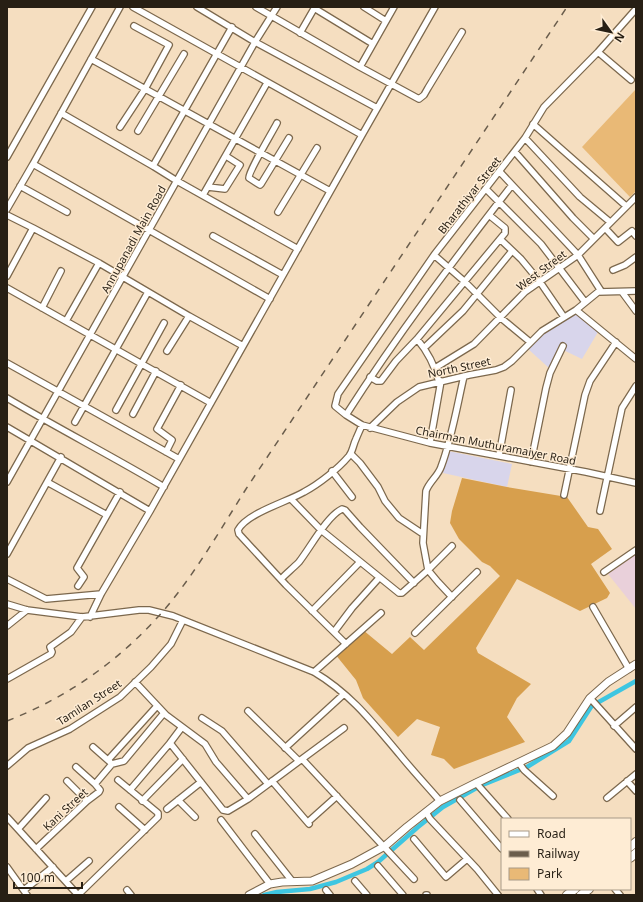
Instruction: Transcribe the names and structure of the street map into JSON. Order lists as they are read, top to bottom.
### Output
{
  "streets": {
    "street": [
      "Bharathiyar Street",
      "Annupanadi Main Road",
      "West Street",
      "North Street",
      "Chairman Muthuramaiyer Road",
      "Tamilan Street",
      "Kani Street"
    ]
  },
  "crossings": [
    ["Bharathiyar Street", "Chairman Muthuramaiyer Road"],
    ["North Street", "Chairman Muthuramaiyer Road"]
  ],
  "legend": ["Road", "Railway", "Park"],
  "scale_bar": "100 m",
  "north": "bottom right"
}
